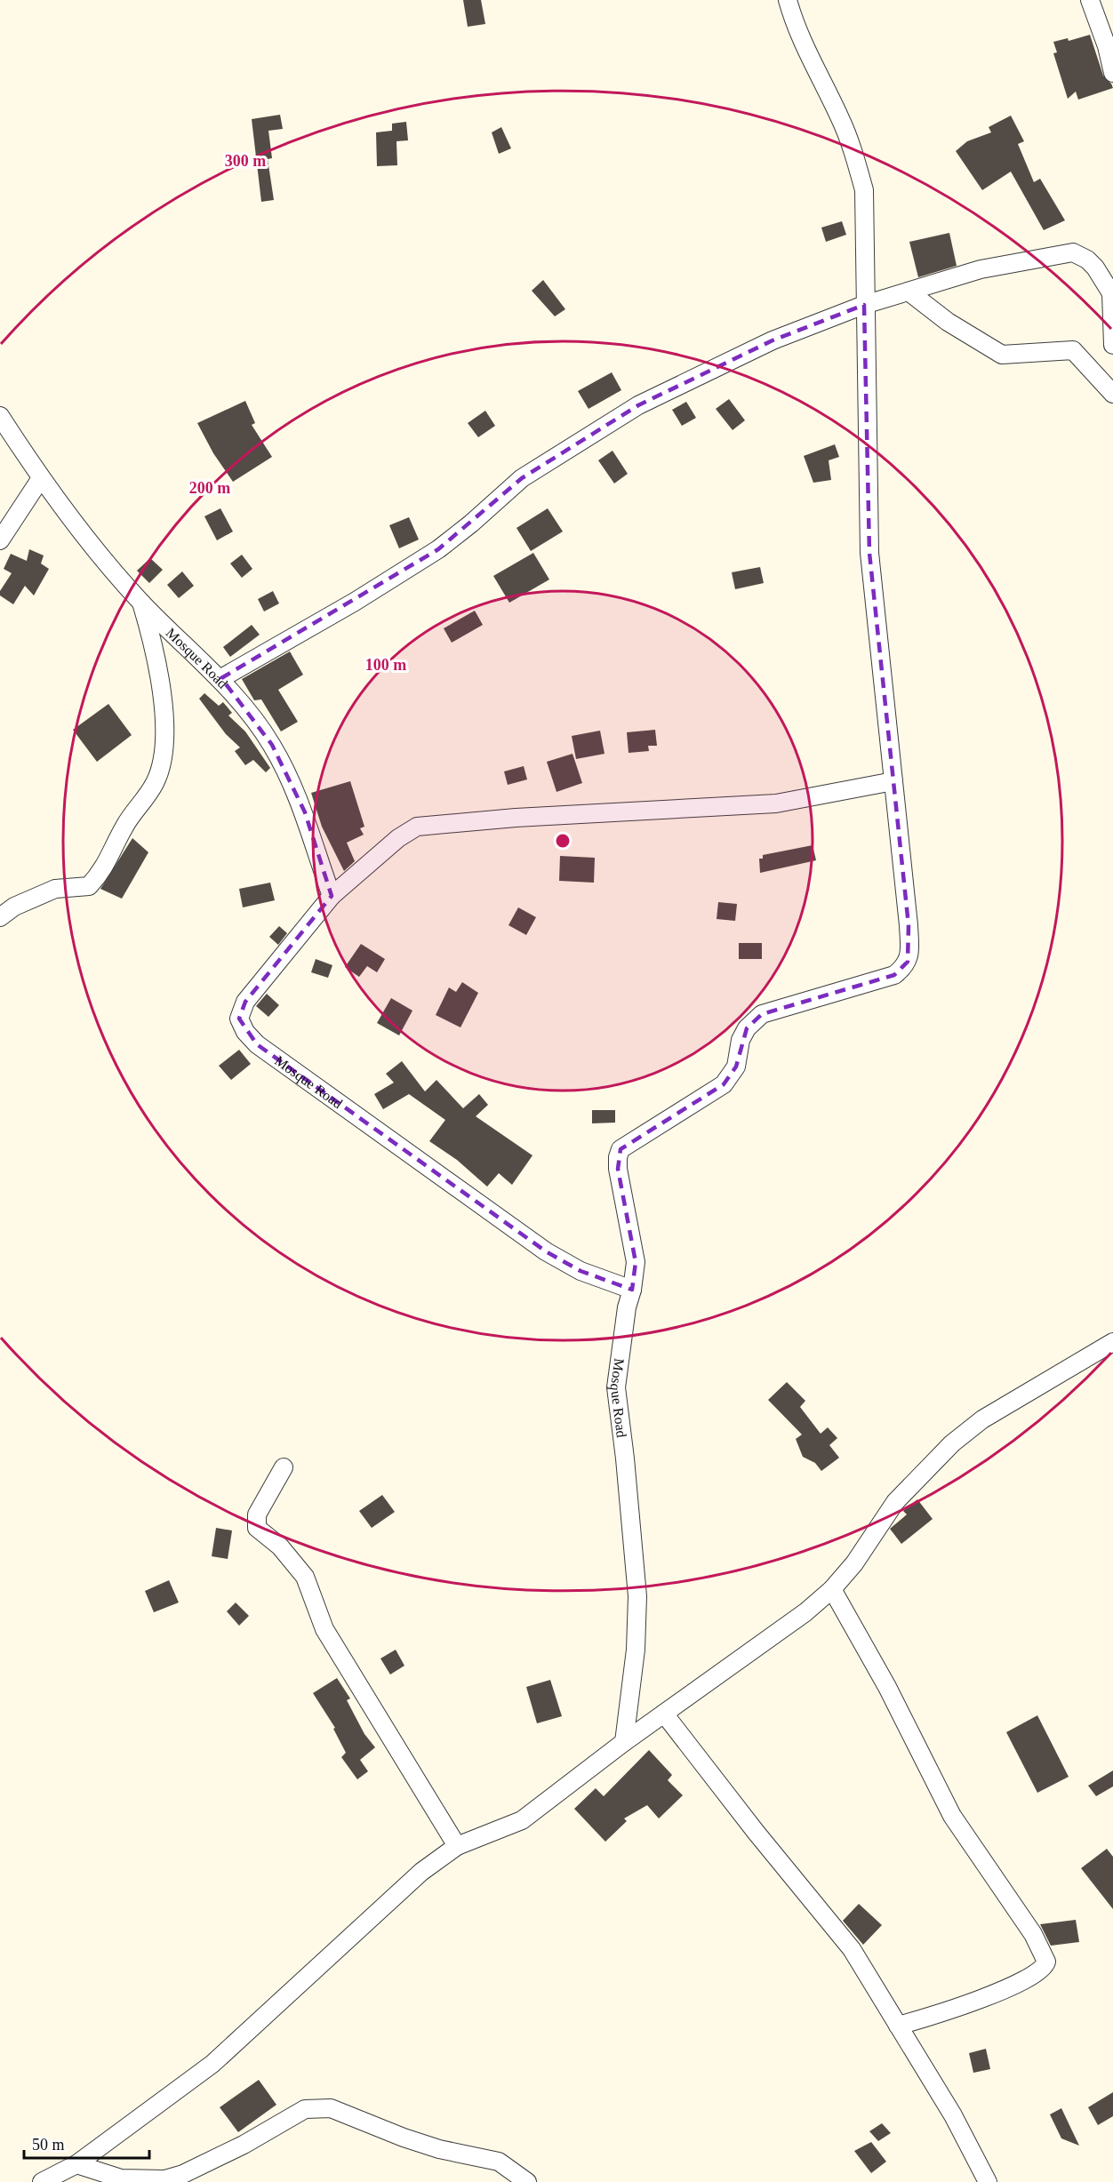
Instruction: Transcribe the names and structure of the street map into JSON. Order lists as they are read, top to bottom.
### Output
{
  "streets": {
    "street": ["Mosque Road"]
  },
  "scale_bar": "50 m",
  "rings": ["300 m", "200 m", "100 m"]
}
